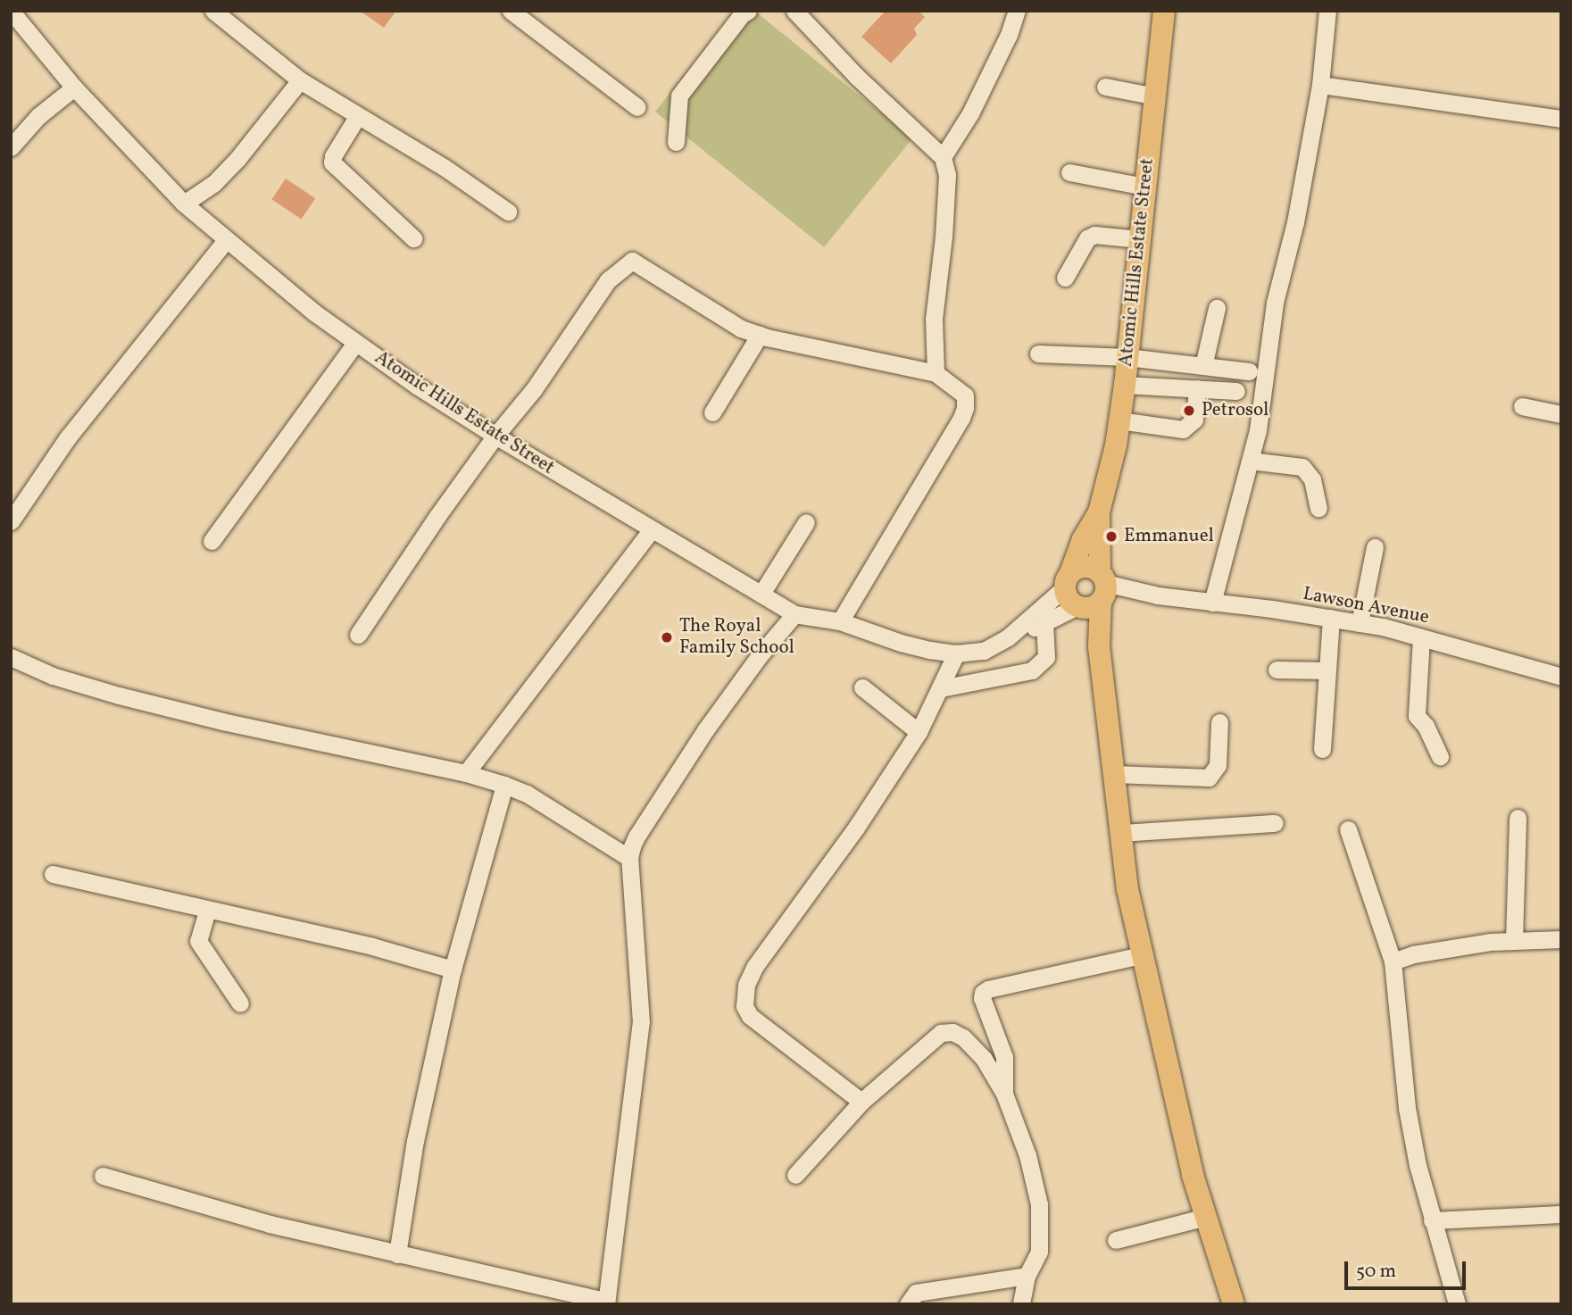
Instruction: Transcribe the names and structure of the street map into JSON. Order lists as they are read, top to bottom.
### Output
{
  "streets": {
    "main road": ["Atomic Hills Estate Street"],
    "street": ["Lawson Avenue"]
  },
  "crossings": [
    ["Atomic Hills Estate Street", "Lawson Avenue"]
  ],
  "places": ["Petrosol", "Emmanuel", "The Royal Family School"],
  "scale_bar": "50 m"
}
